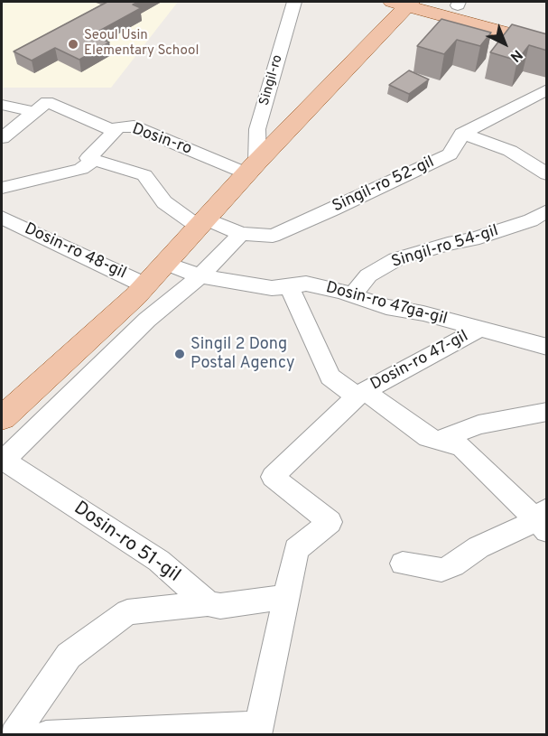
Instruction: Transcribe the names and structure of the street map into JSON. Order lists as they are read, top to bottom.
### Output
{
  "streets": {
    "street": [
      "Singil-ro",
      "Dosin-ro",
      "Singil-ro 52-gil",
      "Singil-ro 54-gil",
      "Dosin-ro 48-gil",
      "Dosin-ro 47ga-gil",
      "Dosin-ro 47-gil",
      "Dosin-ro 51-gil"
    ]
  },
  "crossings": [
    ["Singil-ro", "Dosin-ro"],
    ["Singil-ro 54-gil", "Dosin-ro 47ga-gil"],
    ["Dosin-ro 47ga-gil", "Dosin-ro 47-gil"]
  ],
  "places": ["Seoul Usin Elementary School", "Singil 2 Dong Postal Agency"],
  "north": "bottom right"
}
